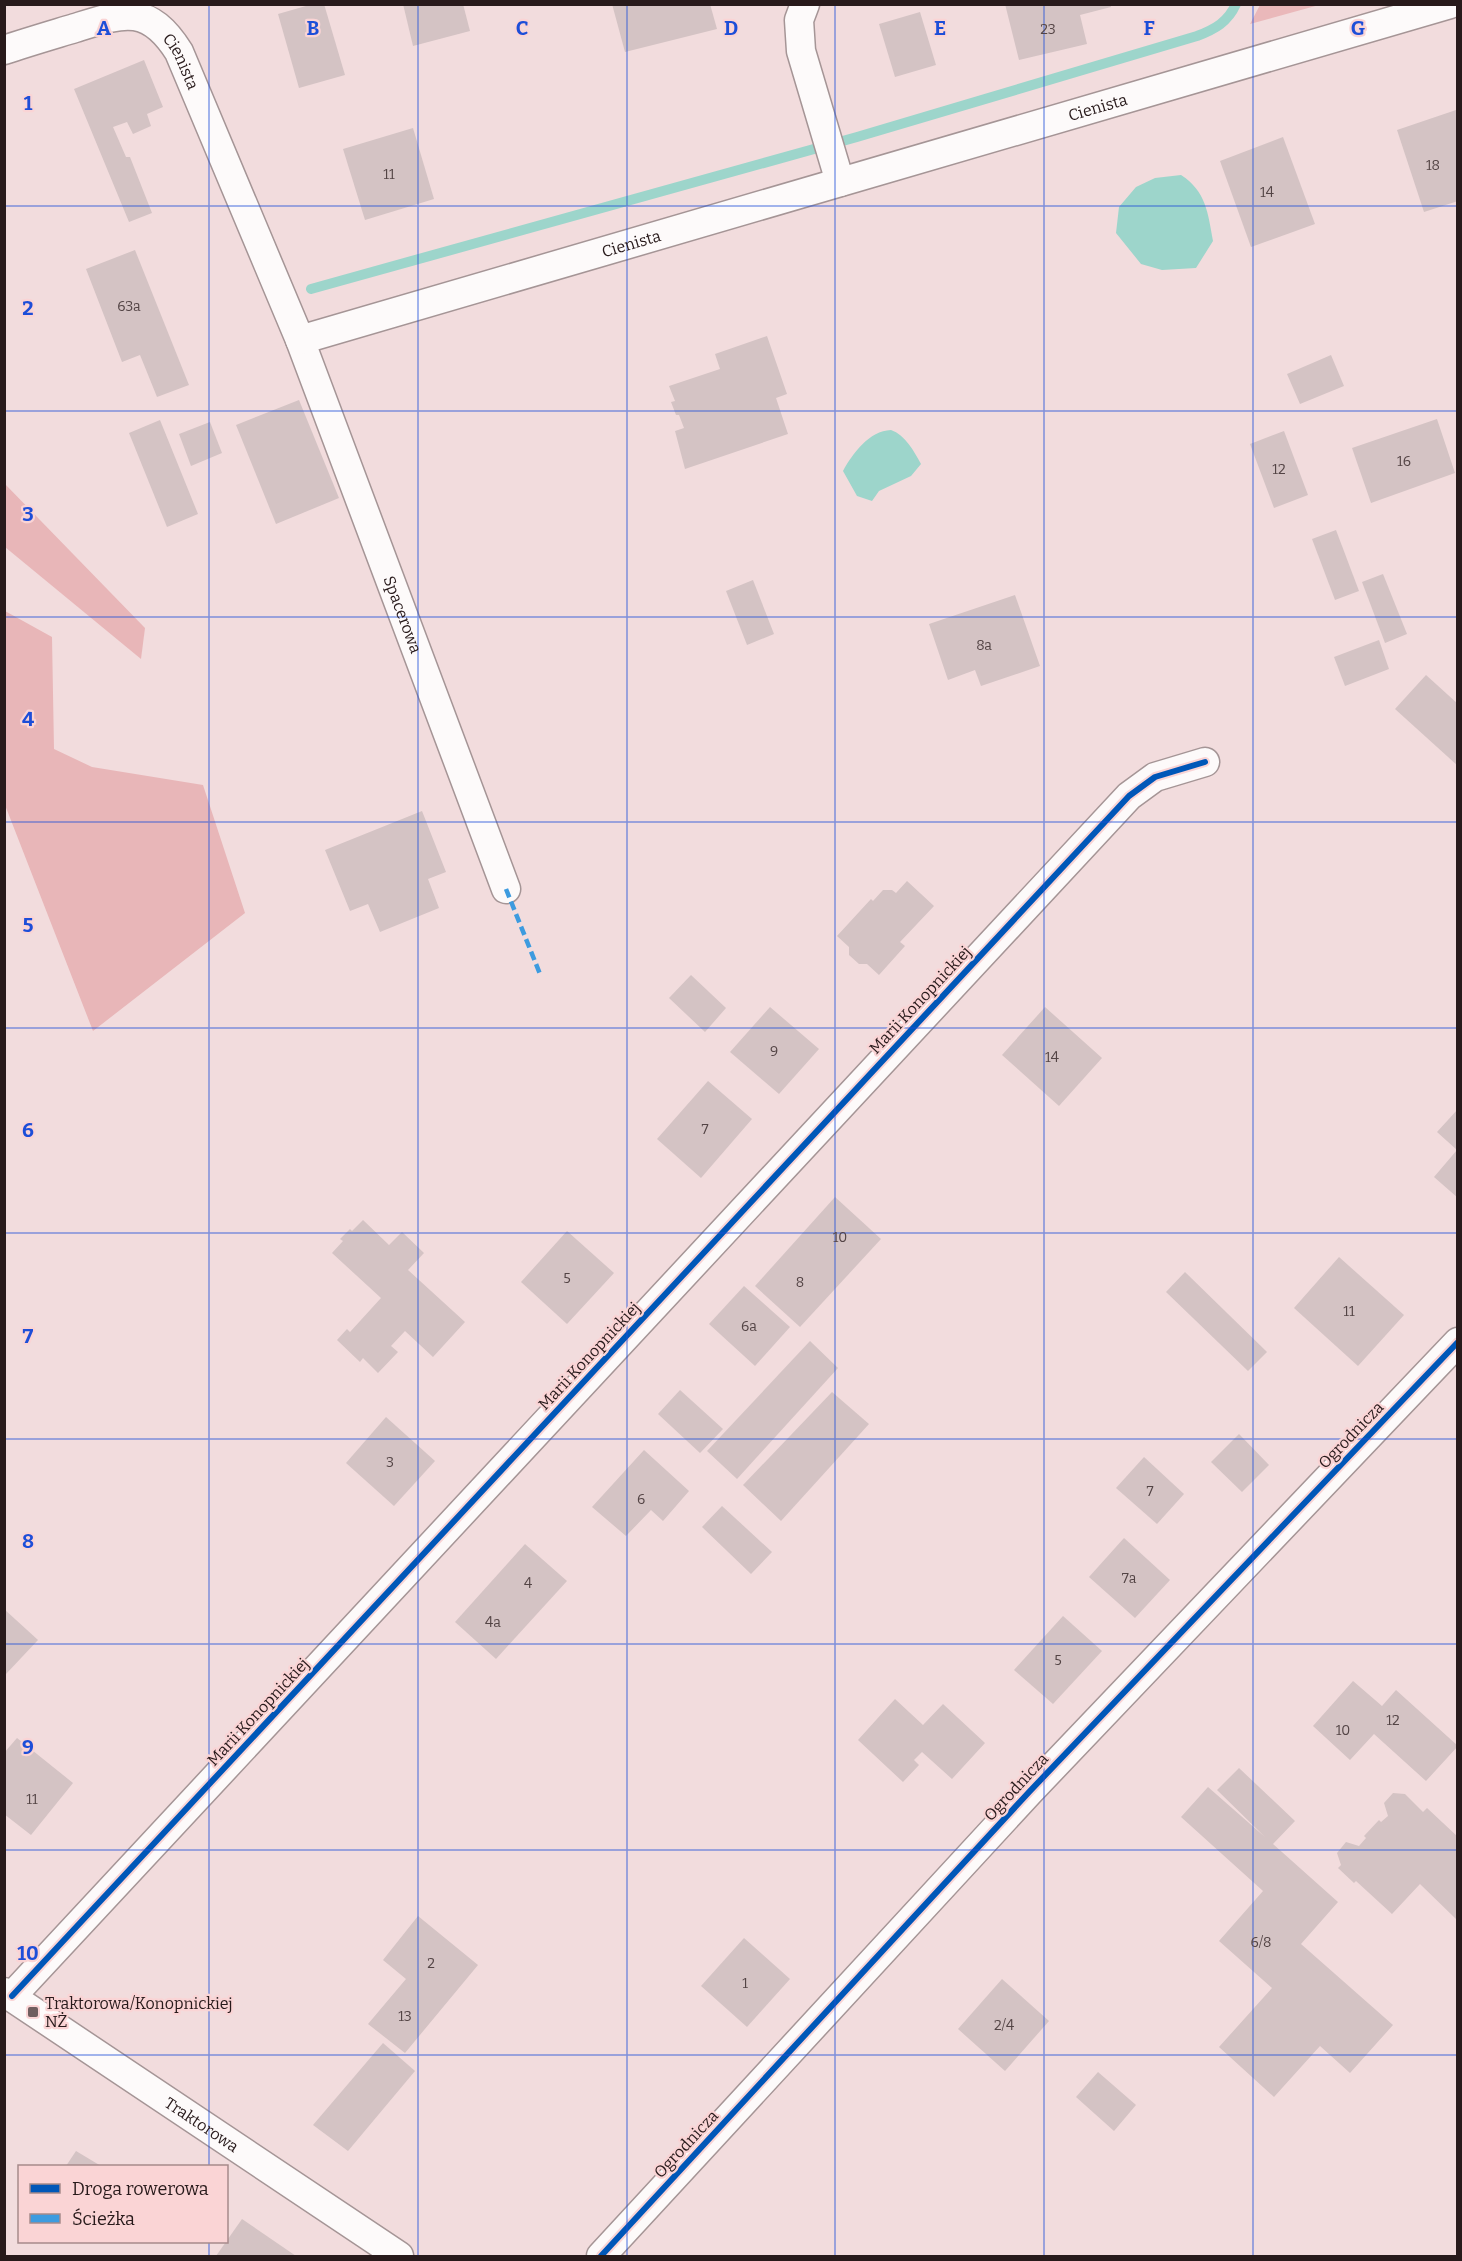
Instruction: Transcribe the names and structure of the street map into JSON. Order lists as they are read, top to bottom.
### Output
{
  "streets": {
    "street": [
      "Cienista",
      "Spacerowa",
      "Marii Konopnickiej",
      "Ogrodnicza",
      "Traktorowa"
    ]
  },
  "crossings": [
    ["Cienista", "Spacerowa"],
    ["Marii Konopnickiej", "Traktorowa"]
  ],
  "places": {
    "transit": ["Traktorowa/Konopnickiej NŻ"]
  },
  "house_numbers": [
    "23",
    "18",
    "11",
    "14",
    "63a",
    "16",
    "12",
    "8a",
    "9",
    "14",
    "7",
    "10",
    "5",
    "8",
    "11",
    "6a",
    "3",
    "7",
    "6",
    "7a",
    "4",
    "4a",
    "5",
    "12",
    "10",
    "11",
    "6/8",
    "2",
    "1",
    "13",
    "2/4"
  ],
  "legend": ["Droga rowerowa", "Ścieżka"],
  "grid": {
    "columns": [
      "A",
      "B",
      "C",
      "D",
      "E",
      "F",
      "G"
    ],
    "rows": [
      "1",
      "2",
      "3",
      "4",
      "5",
      "6",
      "7",
      "8",
      "9",
      "10"
    ]
  }
}
